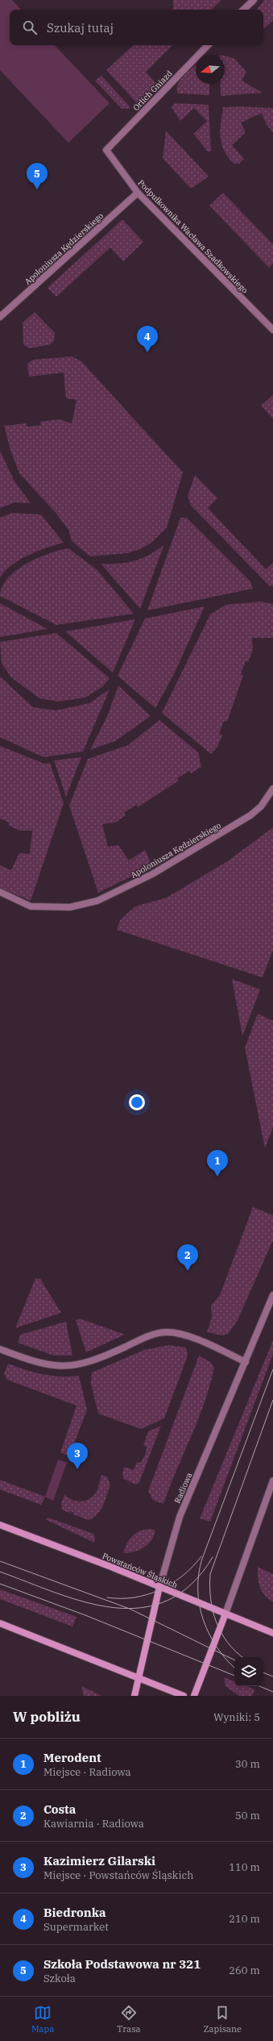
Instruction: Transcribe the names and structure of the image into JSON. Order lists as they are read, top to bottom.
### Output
{
  "streets": {
    "main road": ["Radiowa", "Powstańców Śląskich"],
    "street": ["Orlich Gniazd", "Podpułkownika Wacława Szadkowskiego", "Apoloniusza Kędzierskiego"]
  },
  "crossings": [
    ["Orlich Gniazd", "Podpułkownika Wacława Szadkowskiego"],
    ["Podpułkownika Wacława Szadkowskiego", "Apoloniusza Kędzierskiego"],
    ["Radiowa", "Powstańców Śląskich"]
  ],
  "north": "left",
  "page": {
    "search": "Szukaj tutaj",
    "pins": [
      "5",
      "4",
      "1",
      "2",
      "3"
    ],
    "heading": ["W pobliżu", "Wyniki: 5"],
    "list": [
      {
        "mark": "1",
        "name": "Merodent",
        "note": "Miejsce · Radiowa",
        "value": "30 m"
      },
      {
        "mark": "2",
        "name": "Costa",
        "note": "Kawiarnia · Radiowa",
        "value": "50 m"
      },
      {
        "mark": "3",
        "name": "Kazimierz Gilarski",
        "note": "Miejsce · Powstańców Śląskich",
        "value": "110 m"
      },
      {
        "mark": "4",
        "name": "Biedronka",
        "note": "Supermarket",
        "value": "210 m"
      },
      {
        "mark": "5",
        "name": "Szkoła Podstawowa nr 321",
        "note": "Szkoła",
        "value": "260 m"
      }
    ],
    "nav": ["Mapa", "Trasa", "Zapisane"]
  }
}
